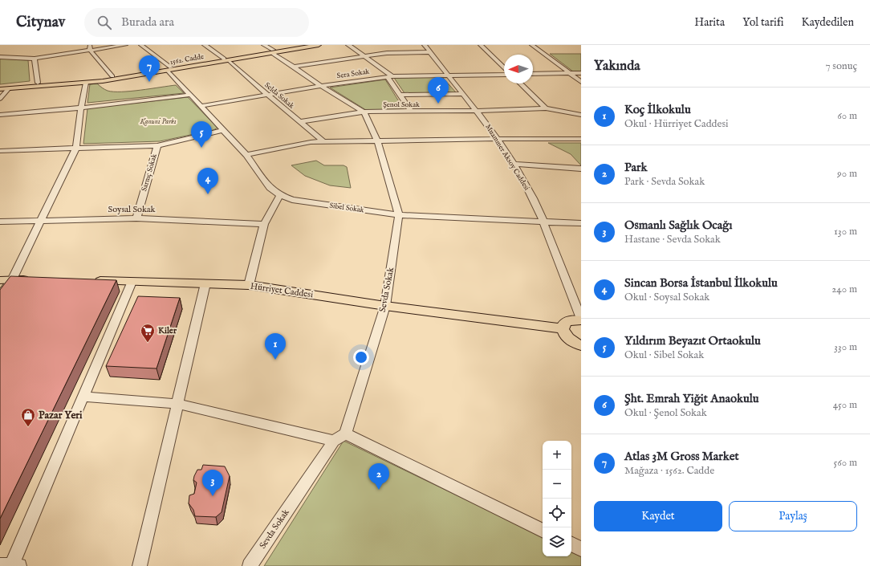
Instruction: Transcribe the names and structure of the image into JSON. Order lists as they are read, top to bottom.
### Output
{
  "streets": {
    "main road": ["1562. Cadde", "Hürriyet Caddesi"],
    "street": [
      "Sera Sokak",
      "Selda Sokak",
      "Şenol Sokak",
      "Muammer Aksoy Caddesi",
      "Sarnıç Sokak",
      "Sibel Sokak",
      "Soysal Sokak",
      "Sevda Sokak"
    ]
  },
  "crossings": [
    ["1562. Cadde", "Selda Sokak"],
    ["1562. Cadde", "Sibel Sokak"],
    ["Sera Sokak", "Selda Sokak"],
    ["Sera Sokak", "Muammer Aksoy Caddesi"],
    ["Sera Sokak", "Sibel Sokak"],
    ["Selda Sokak", "Şenol Sokak"],
    ["Şenol Sokak", "Muammer Aksoy Caddesi"],
    ["Şenol Sokak", "Sevda Sokak"],
    ["Muammer Aksoy Caddesi", "Sibel Sokak"],
    ["Sarnıç Sokak", "Soysal Sokak"],
    ["Sibel Sokak", "Sevda Sokak"],
    ["Sevda Sokak", "Hürriyet Caddesi"]
  ],
  "parks": ["Kanuni Parkı"],
  "places": {
    "supermarket": ["Kiler"],
    "shop": ["Pazar Yeri"]
  },
  "north": "left",
  "page": {
    "header": "Citynav",
    "search": "Burada ara",
    "nav": ["Harita", "Yol tarifi", "Kaydedilen"],
    "heading": ["Yakında", "7 sonuç"],
    "pins": [
      "7",
      "6",
      "5",
      "4",
      "1",
      "2",
      "3"
    ],
    "list": [
      {
        "mark": "1",
        "name": "Koç İlkokulu",
        "note": "Okul · Hürriyet Caddesi",
        "value": "60 m"
      },
      {
        "mark": "2",
        "name": "Park",
        "note": "Park · Sevda Sokak",
        "value": "90 m"
      },
      {
        "mark": "3",
        "name": "Osmanlı Sağlık Ocağı",
        "note": "Hastane · Sevda Sokak",
        "value": "130 m"
      },
      {
        "mark": "4",
        "name": "Sincan Borsa İstanbul İlkokulu",
        "note": "Okul · Soysal Sokak",
        "value": "240 m"
      },
      {
        "mark": "5",
        "name": "Yıldırım Beyazıt Ortaokulu",
        "note": "Okul · Sibel Sokak",
        "value": "330 m"
      },
      {
        "mark": "6",
        "name": "Şht. Emrah Yiğit Anaokulu",
        "note": "Okul · Şenol Sokak",
        "value": "450 m"
      },
      {
        "mark": "7",
        "name": "Atlas 3M Gross Market",
        "note": "Mağaza · 1562. Cadde",
        "value": "560 m"
      }
    ],
    "map_buttons": ["+", "−"],
    "buttons": ["Kaydet", "Paylaş"]
  }
}
